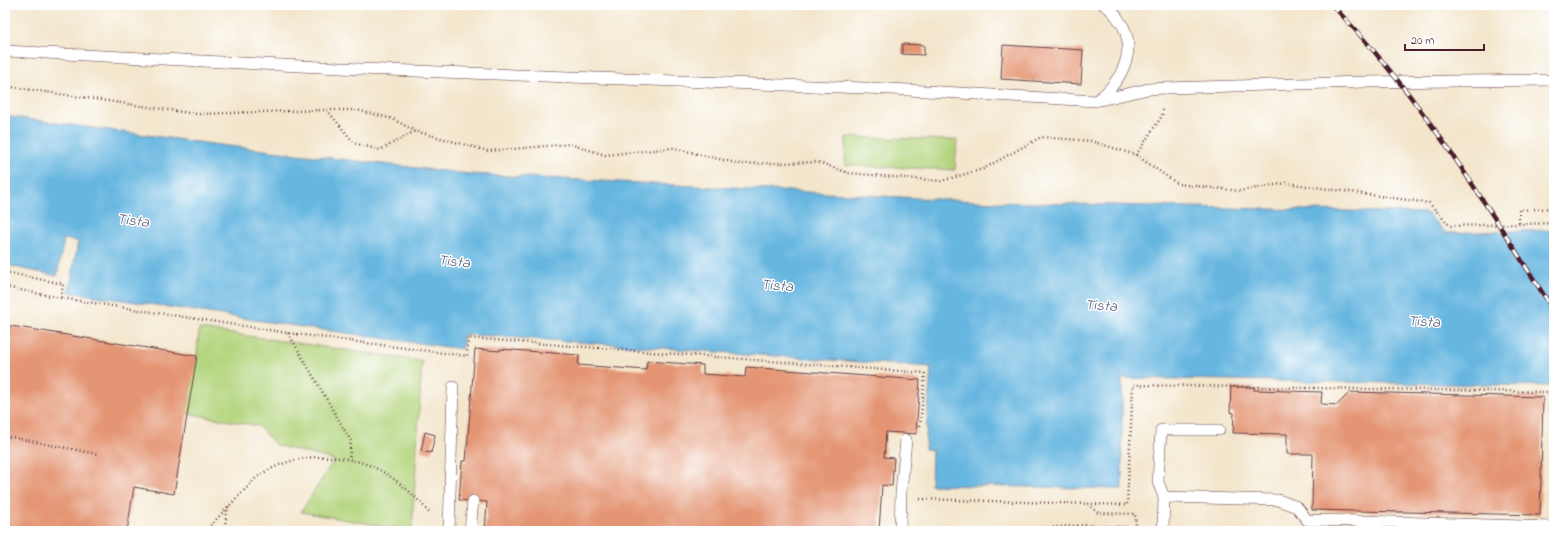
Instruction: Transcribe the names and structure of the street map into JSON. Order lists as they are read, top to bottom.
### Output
{
  "water": ["Tista"],
  "scale_bar": "20 m"
}
